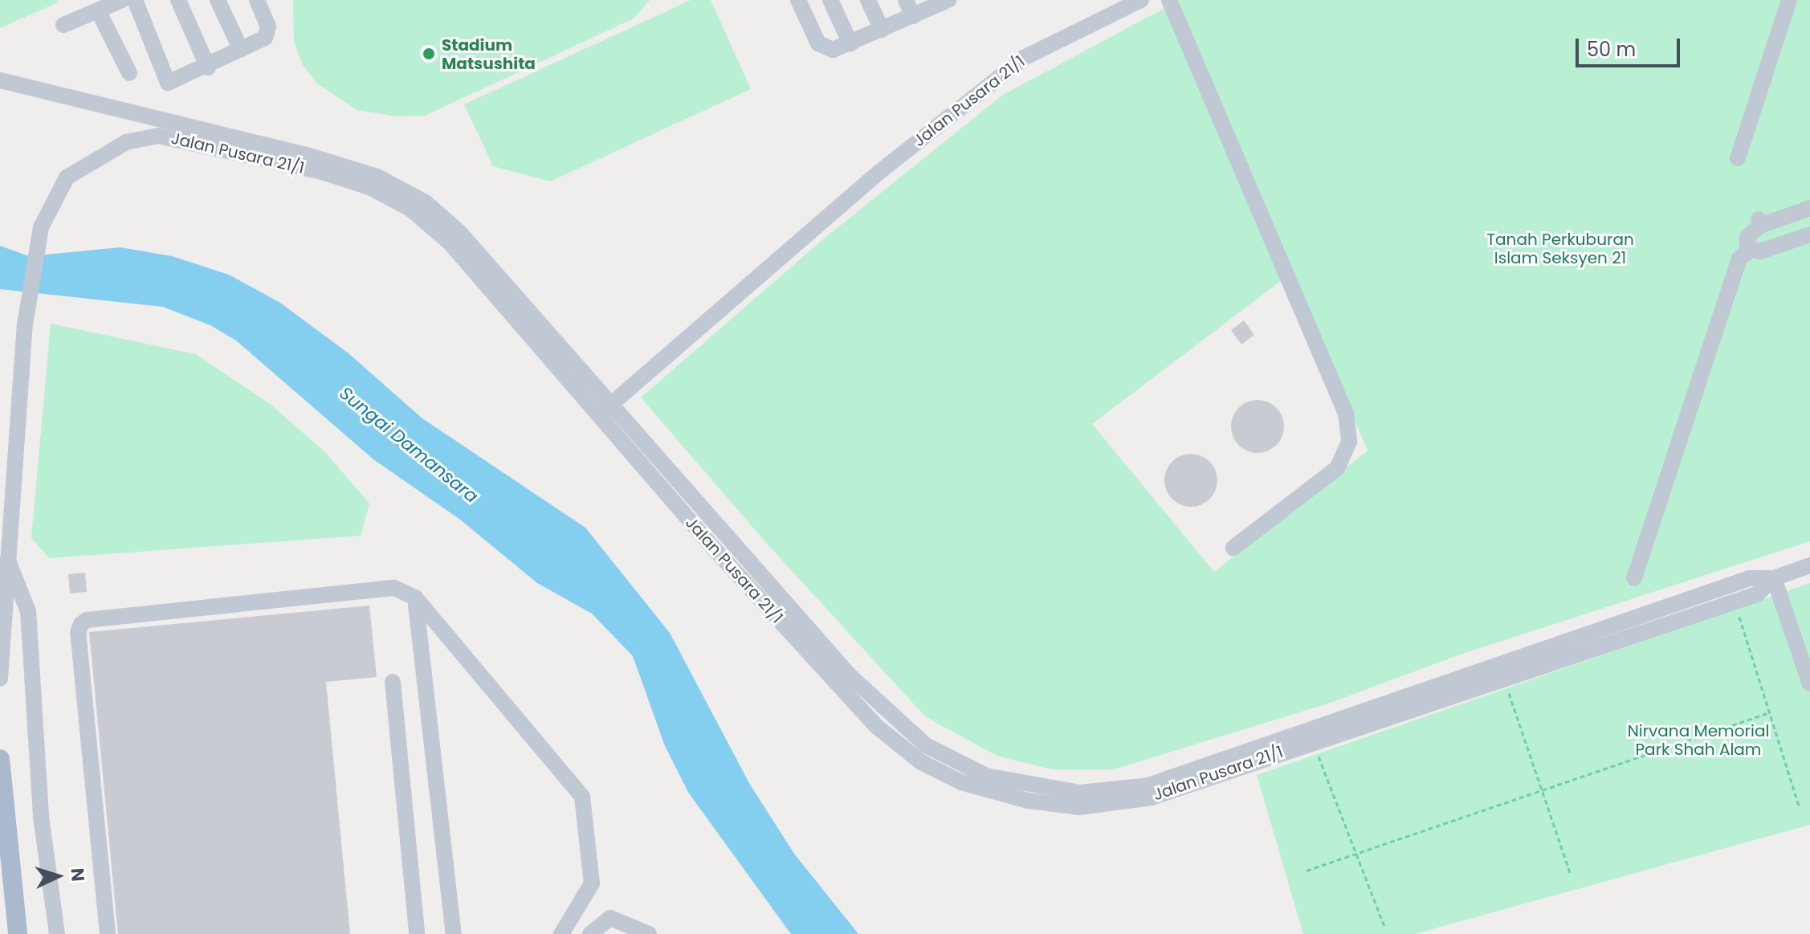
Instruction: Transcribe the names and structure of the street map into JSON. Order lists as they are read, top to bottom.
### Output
{
  "streets": {
    "street": ["Jalan Pusara 21/1"]
  },
  "water": ["Sungai Damansara"],
  "parks": ["Tanah Perkuburan Islam Seksyen 21", "Nirvana Memorial Park Shah Alam"],
  "places": ["Stadium Matsushita"],
  "scale_bar": "50 m",
  "north": "right"
}
